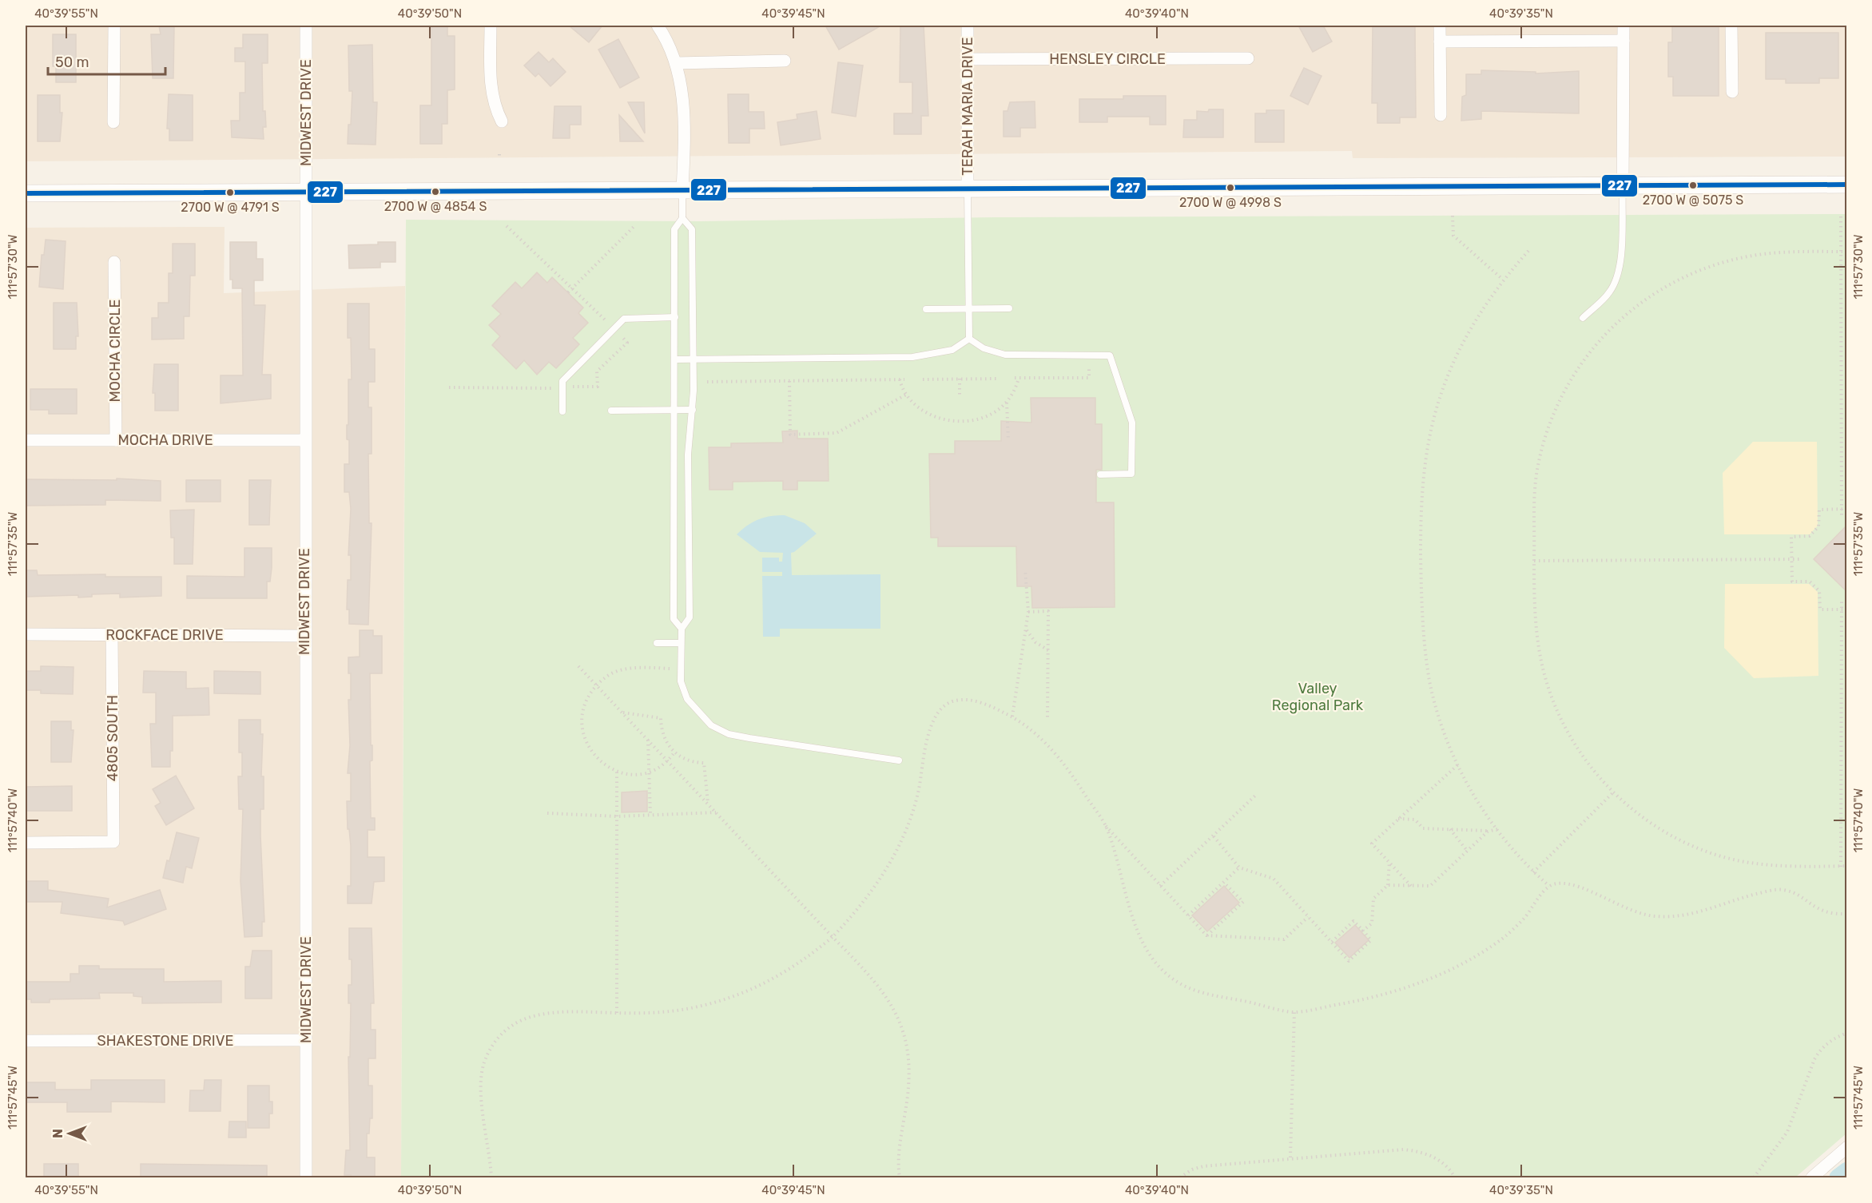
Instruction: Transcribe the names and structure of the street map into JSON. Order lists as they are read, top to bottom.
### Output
{
  "streets": {
    "street": [
      "HENSLEY CIRCLE",
      "TERAH MARIA DRIVE",
      "MIDWEST DRIVE",
      "MOCHA CIRCLE",
      "MOCHA DRIVE",
      "ROCKFACE DRIVE",
      "4805 SOUTH",
      "SHAKESTONE DRIVE"
    ]
  },
  "crossings": [
    ["HENSLEY CIRCLE", "TERAH MARIA DRIVE"],
    ["MIDWEST DRIVE", "MOCHA DRIVE"],
    ["MIDWEST DRIVE", "ROCKFACE DRIVE"],
    ["MIDWEST DRIVE", "SHAKESTONE DRIVE"],
    ["MOCHA CIRCLE", "MOCHA DRIVE"],
    ["ROCKFACE DRIVE", "4805 SOUTH"]
  ],
  "parks": ["Valley Regional Park"],
  "places": [
    "2700 W @ 5075 S",
    "2700 W @ 4998 S",
    "2700 W @ 4854 S",
    "2700 W @ 4791 S"
  ],
  "lines": ["transit line 227"],
  "scale_bar": "50 m",
  "north": "left",
  "coordinates": [
    "40°39'55\"N",
    "40°39'50\"N",
    "40°39'45\"N",
    "40°39'40\"N",
    "40°39'35\"N",
    "111°57'30\"W",
    "111°57'35\"W",
    "111°57'40\"W",
    "111°57'45\"W"
  ]
}
